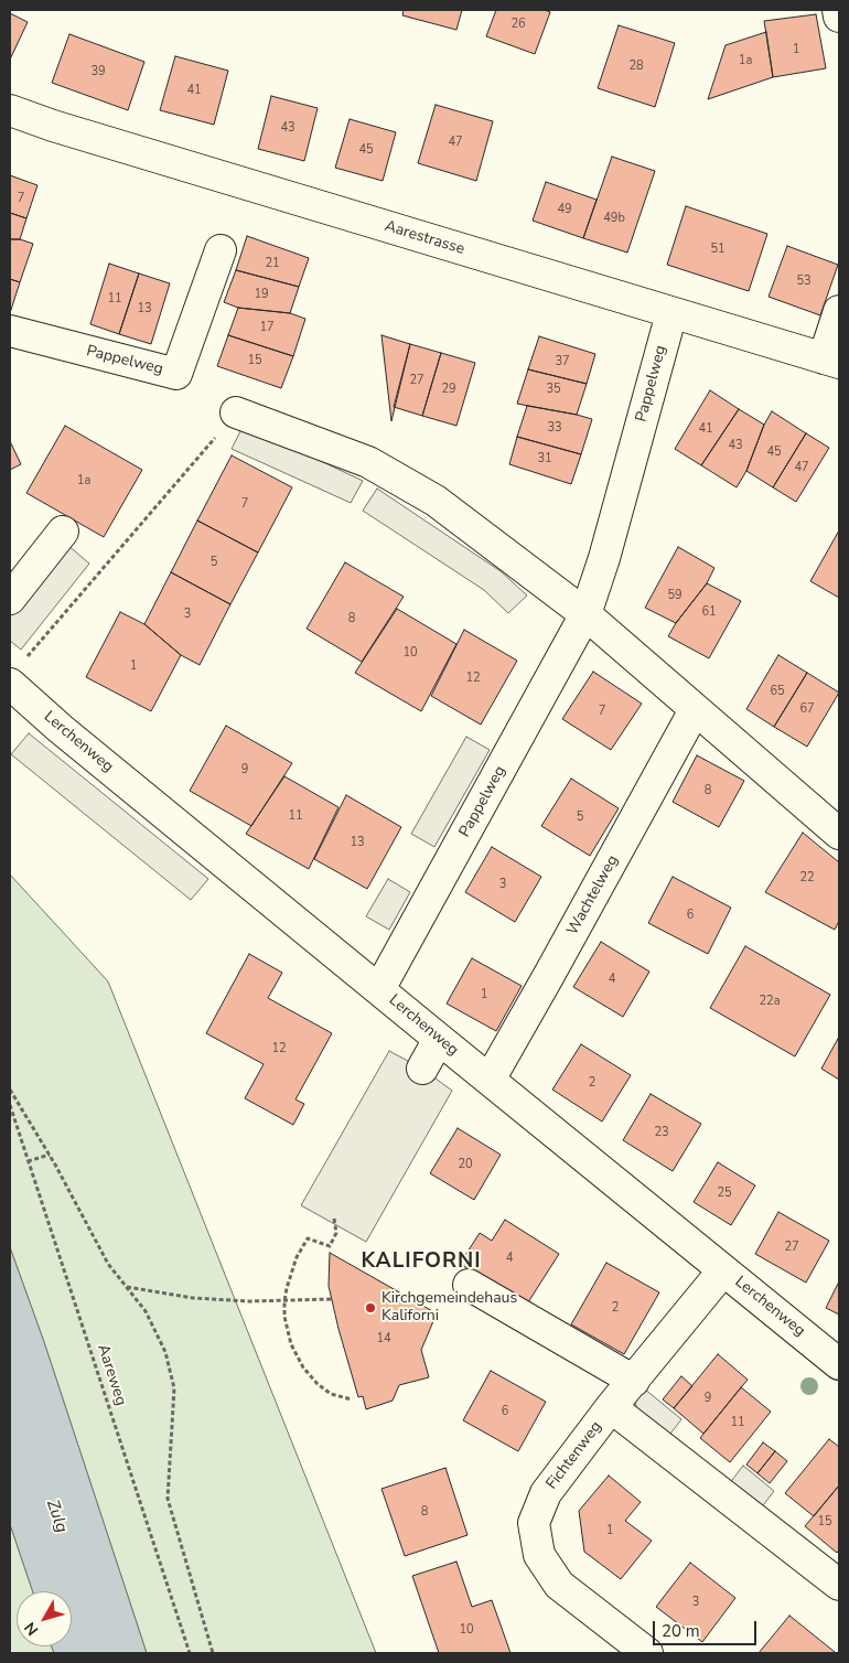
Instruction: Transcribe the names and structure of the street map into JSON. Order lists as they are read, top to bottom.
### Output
{
  "streets": {
    "street": [
      "Aarestrasse",
      "Pappelweg",
      "Lerchenweg",
      "Wachtelweg",
      "Fichtenweg"
    ],
    "path": ["Aareweg"]
  },
  "crossings": [
    ["Aarestrasse", "Pappelweg"],
    ["Pappelweg", "Lerchenweg"],
    ["Lerchenweg", "Wachtelweg"],
    ["Lerchenweg", "Fichtenweg"]
  ],
  "districts": ["KALIFORNI"],
  "water": ["Zulg"],
  "places": ["Kirchgemeindehaus Kaliforni"],
  "house_numbers": [
    "26",
    "1",
    "1a",
    "28",
    "39",
    "41",
    "43",
    "47",
    "45",
    "7",
    "49",
    "49b",
    "51",
    "21",
    "53",
    "19",
    "11",
    "13",
    "17",
    "15",
    "37",
    "27",
    "29",
    "35",
    "33",
    "41",
    "43",
    "45",
    "31",
    "47",
    "1a",
    "7",
    "5",
    "59",
    "61",
    "3",
    "8",
    "10",
    "1",
    "12",
    "65",
    "67",
    "7",
    "9",
    "8",
    "11",
    "5",
    "13",
    "22",
    "3",
    "6",
    "4",
    "1",
    "22a",
    "12",
    "2",
    "23",
    "20",
    "25",
    "27",
    "4",
    "2",
    "14",
    "9",
    "6",
    "11",
    "8",
    "15",
    "1",
    "3",
    "10"
  ],
  "scale_bar": "20 m",
  "north": "bottom left"
}
